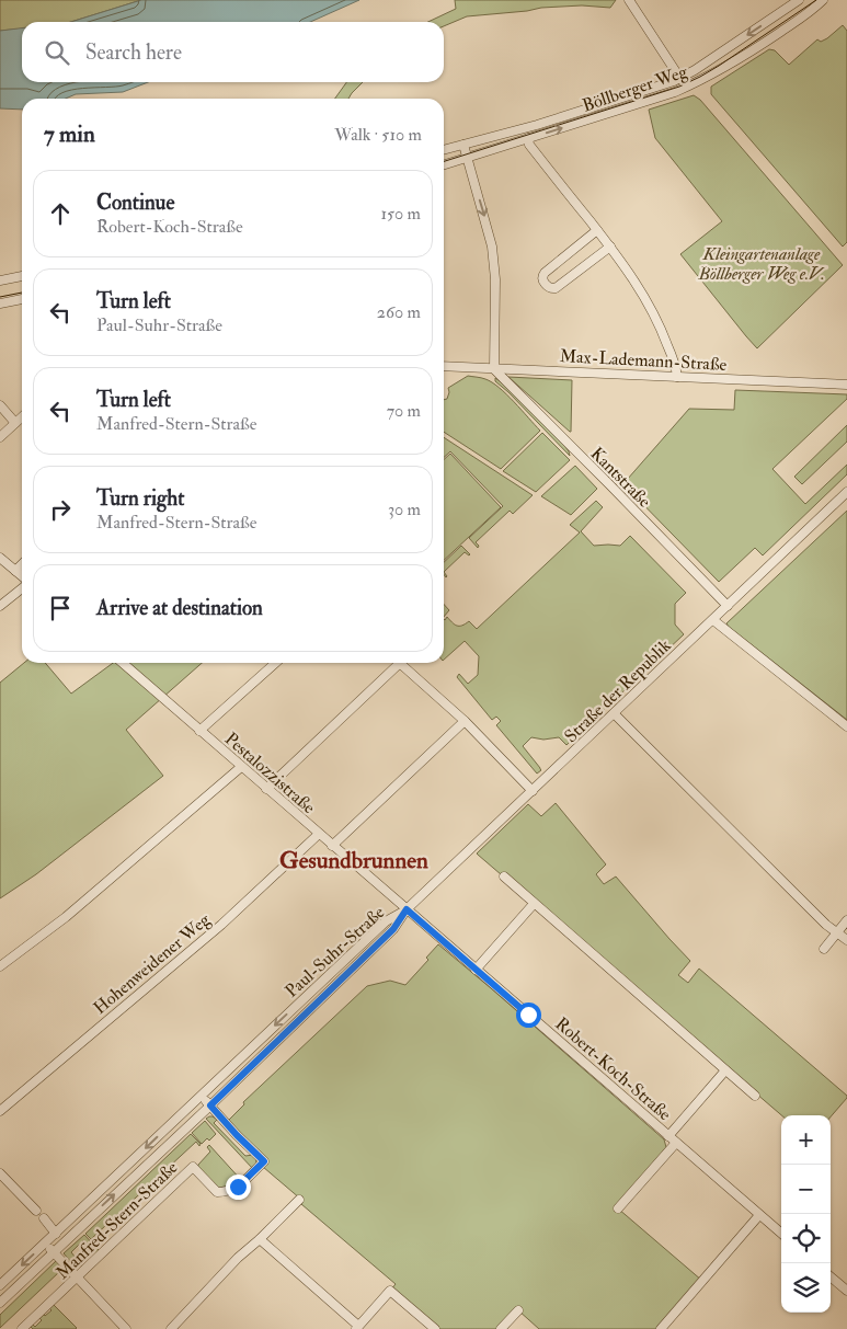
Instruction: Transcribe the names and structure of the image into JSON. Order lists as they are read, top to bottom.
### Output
{
  "streets": {
    "street": [
      "Böllberger Weg",
      "Max-Lademann-Straße",
      "Kantstraße",
      "Straße der Republik",
      "Pestalozzistraße",
      "Paul-Suhr-Straße",
      "Hohenweidener Weg",
      "Robert-Koch-Straße",
      "Manfred-Stern-Straße"
    ]
  },
  "crossings": [
    ["Max-Lademann-Straße", "Kantstraße"],
    ["Kantstraße", "Straße der Republik"],
    ["Straße der Republik", "Pestalozzistraße"],
    ["Straße der Republik", "Paul-Suhr-Straße"],
    ["Straße der Republik", "Robert-Koch-Straße"],
    ["Pestalozzistraße", "Paul-Suhr-Straße"],
    ["Pestalozzistraße", "Hohenweidener Weg"],
    ["Pestalozzistraße", "Robert-Koch-Straße"],
    ["Paul-Suhr-Straße", "Robert-Koch-Straße"],
    ["Paul-Suhr-Straße", "Manfred-Stern-Straße"]
  ],
  "districts": ["Gesundbrunnen"],
  "parks": ["Kleingartenanlage Böllberger Weg e.V."],
  "page": {
    "search": "Search here",
    "heading": ["7 min", "Walk · 510 m"],
    "list": [
      ["Continue", "Robert-Koch-Straße", "150 m"],
      ["Turn left", "Paul-Suhr-Straße", "260 m"],
      ["Turn left", "Manfred-Stern-Straße", "70 m"],
      ["Turn right", "Manfred-Stern-Straße", "30 m"],
      "Arrive at destination"
    ],
    "map_buttons": ["+", "−"]
  }
}
